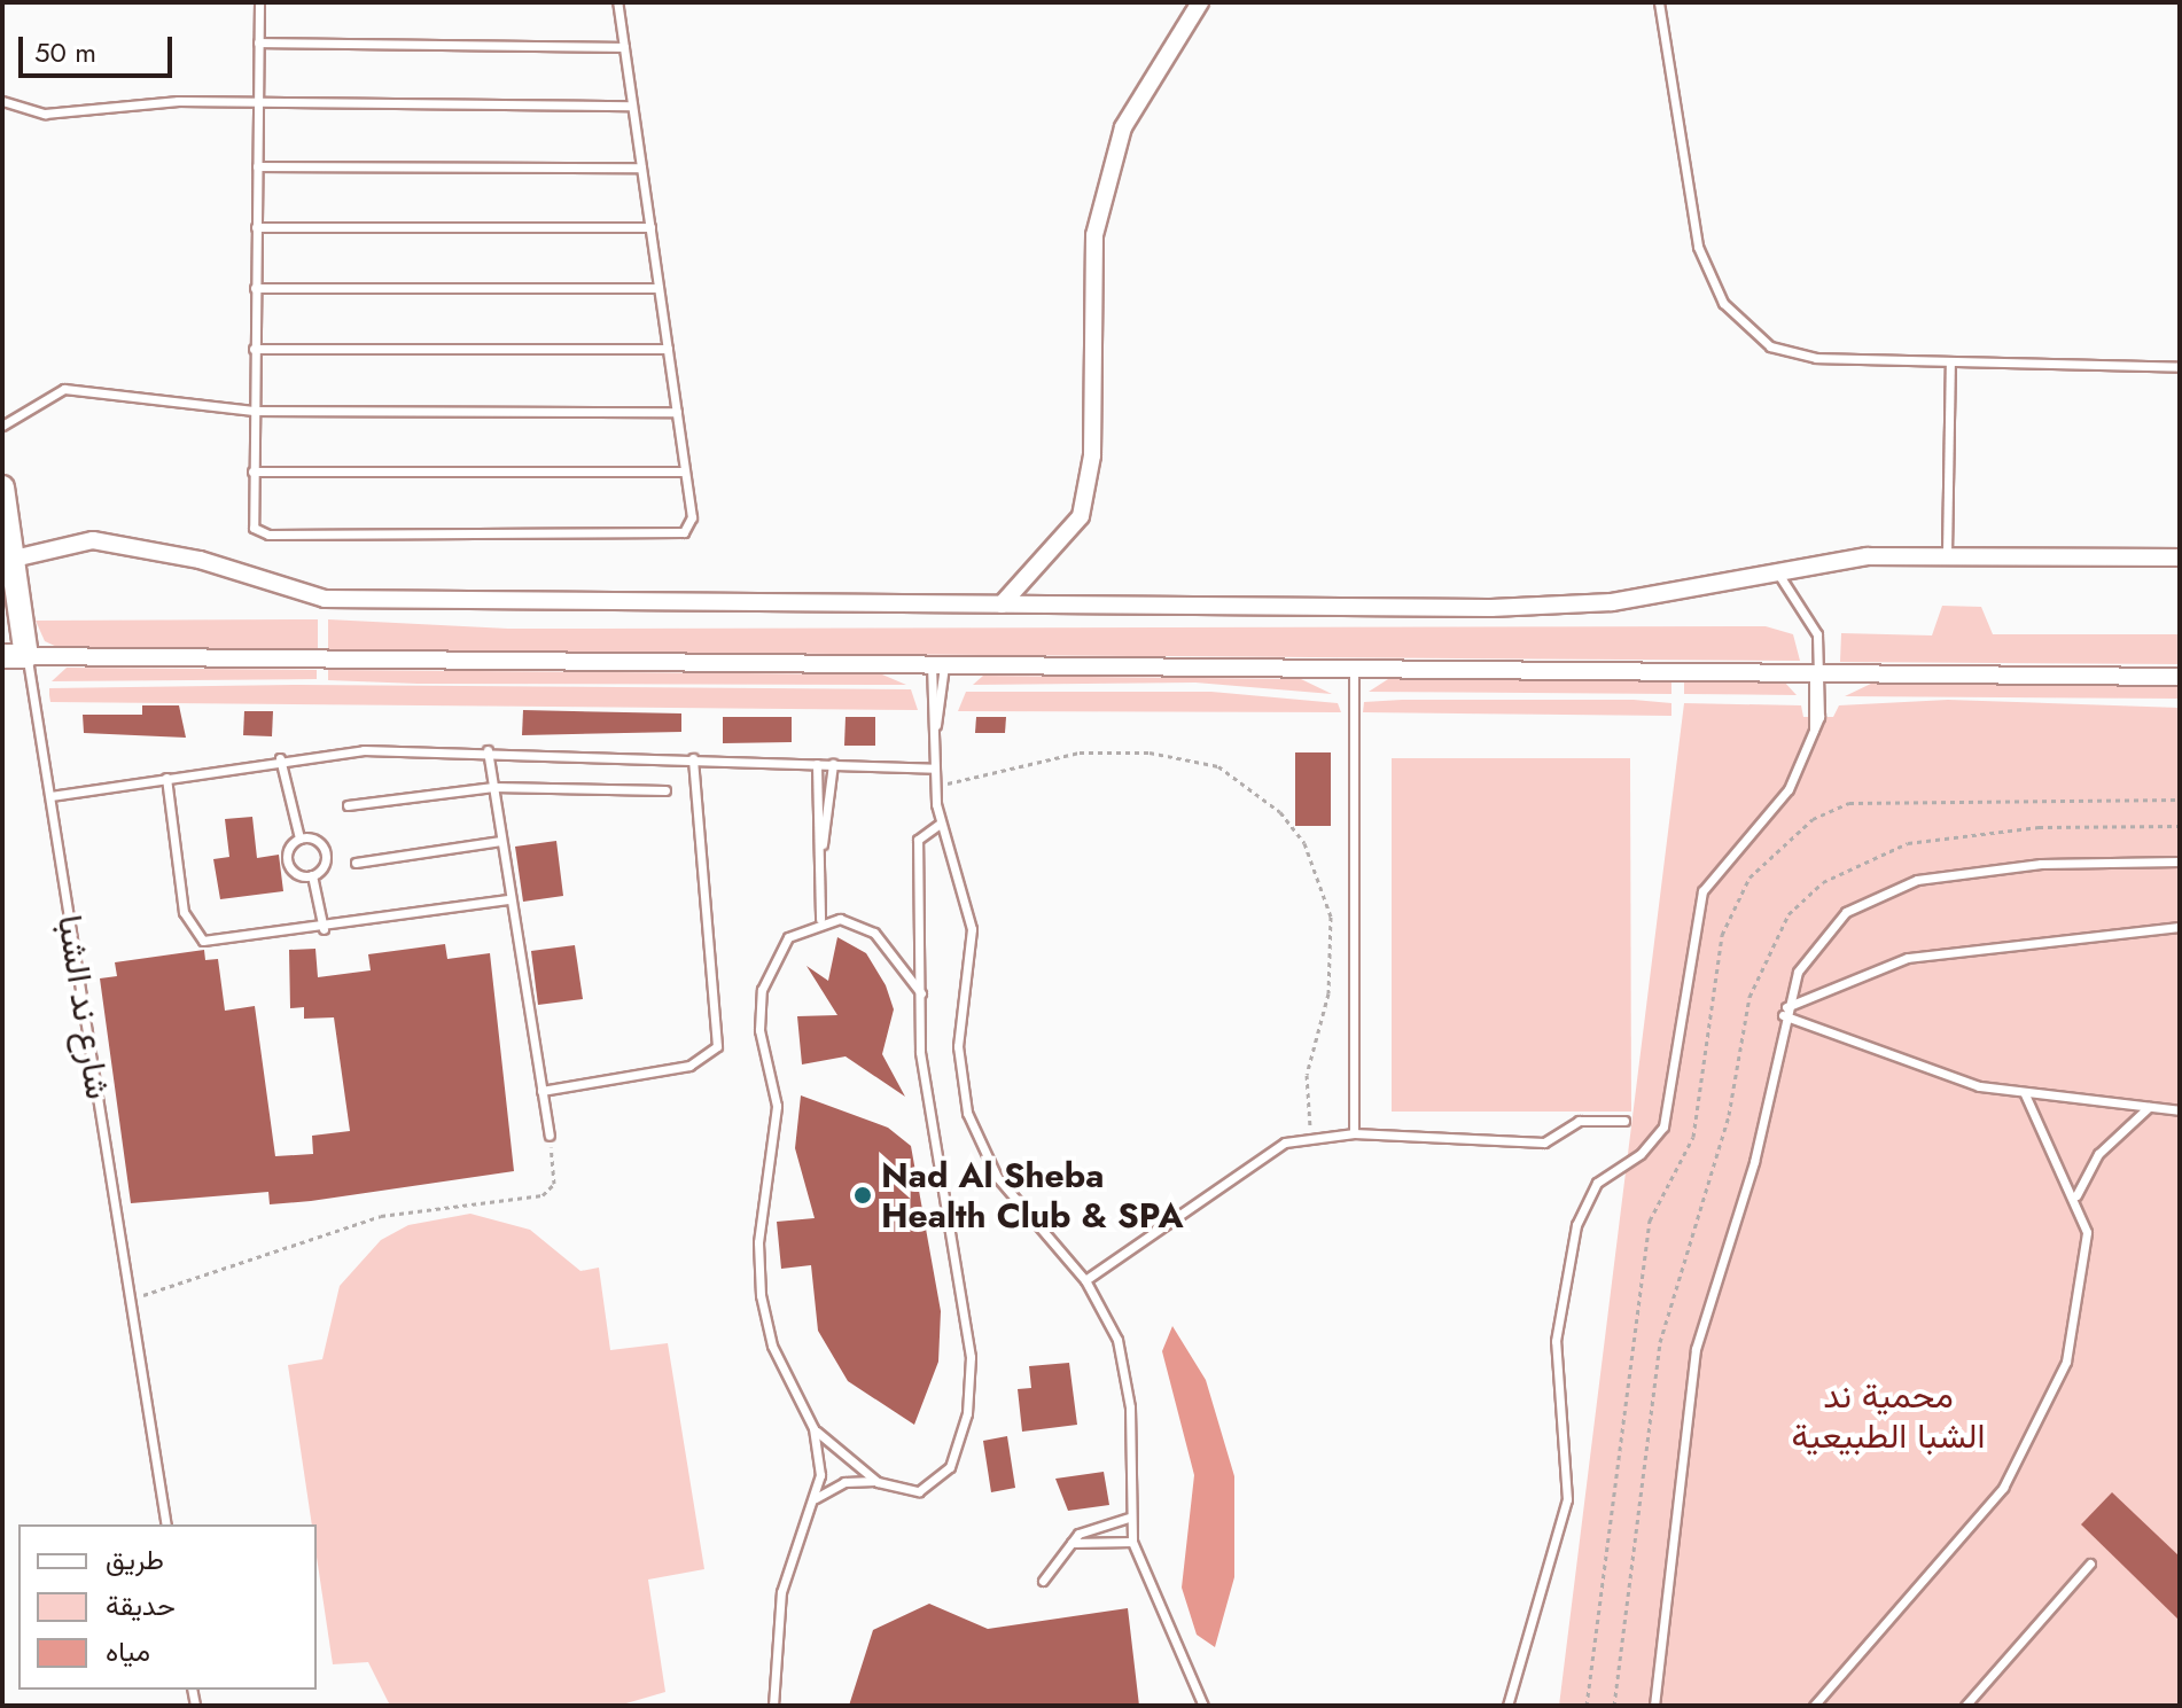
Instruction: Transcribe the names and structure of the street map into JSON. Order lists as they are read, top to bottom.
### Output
{
  "streets": {
    "street": ["شارع ند الشبا"]
  },
  "parks": ["محمية ند الشبا الطبيعية"],
  "places": ["Nad Al Sheba Health Club & SPA"],
  "legend": ["طريق", "حديقة", "مياه"],
  "scale_bar": "50 m"
}
